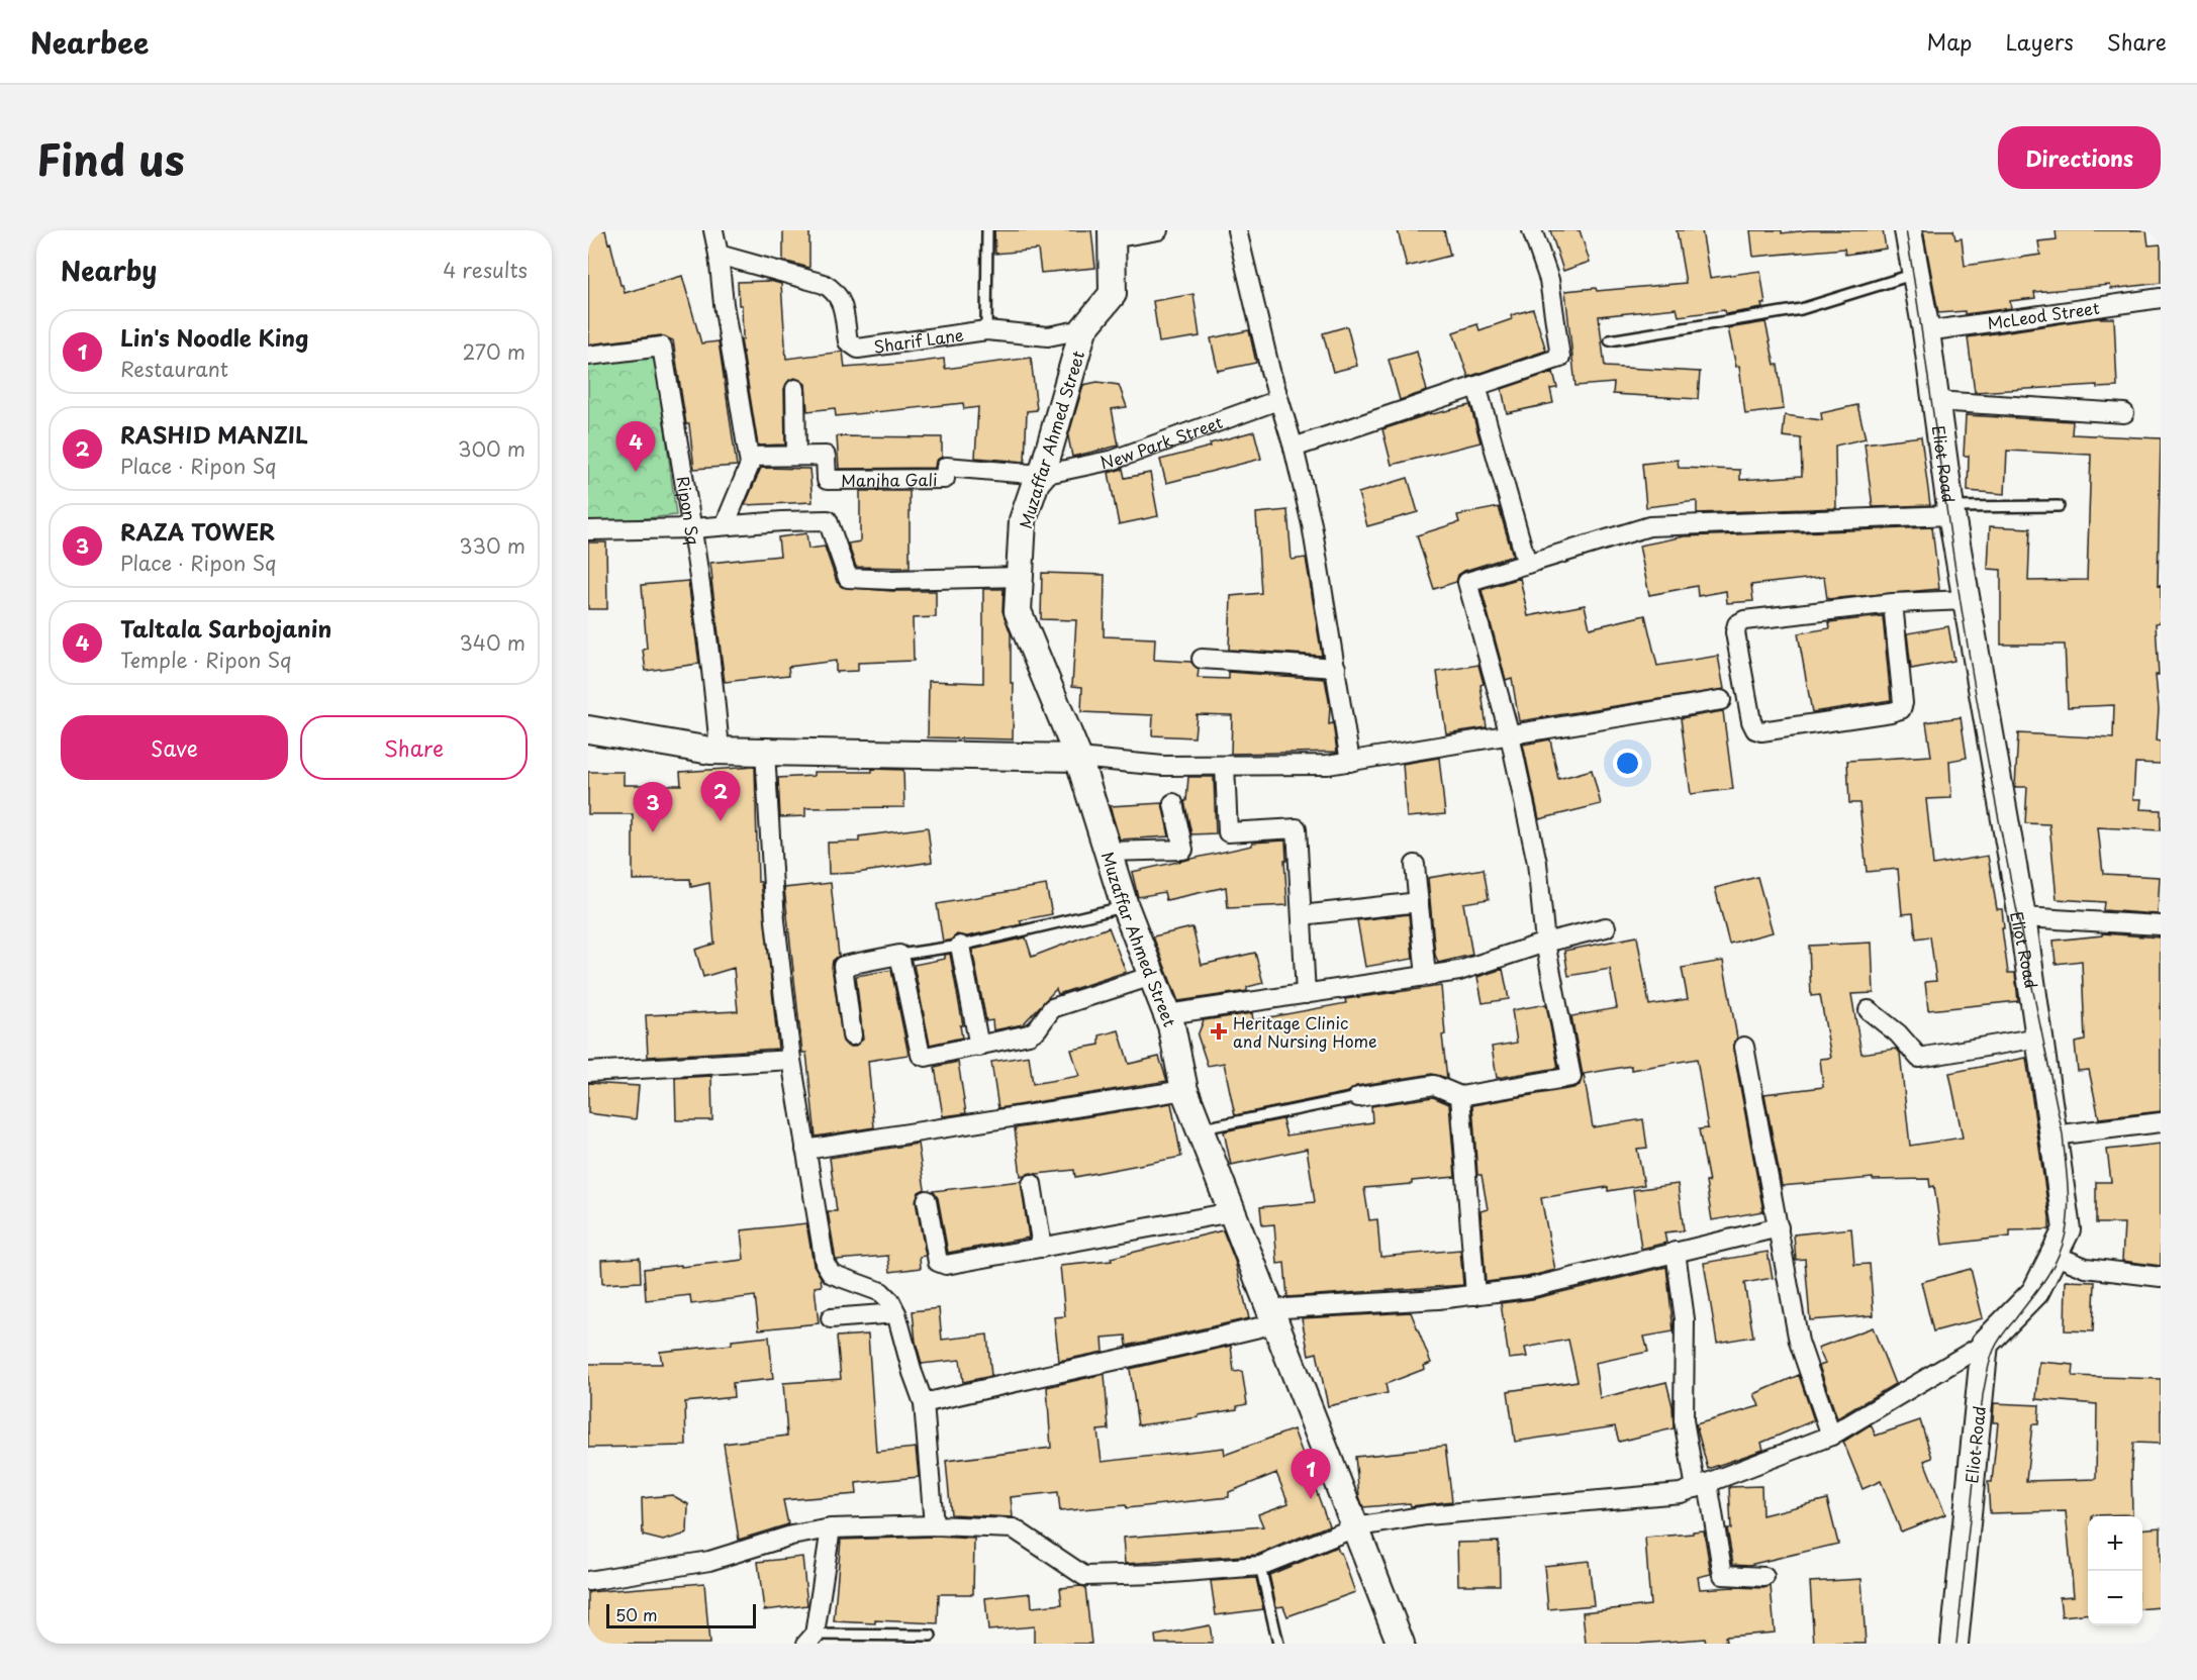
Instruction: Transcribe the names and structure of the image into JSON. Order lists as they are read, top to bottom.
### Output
{
  "streets": {
    "street": [
      "McLeod Street",
      "Sharif Lane",
      "Muzaffar Ahmed Street",
      "New Park Street",
      "Eliot Road",
      "Manjha Gali",
      "Ripon Sq"
    ]
  },
  "crossings": [
    ["McLeod Street", "Eliot Road"],
    ["Sharif Lane", "Muzaffar Ahmed Street"],
    ["Muzaffar Ahmed Street", "New Park Street"],
    ["Muzaffar Ahmed Street", "Manjha Gali"],
    ["New Park Street", "Manjha Gali"]
  ],
  "places": {
    "health": ["Heritage Clinic and Nursing Home"]
  },
  "scale_bar": "50 m",
  "page": {
    "header": "Nearbee",
    "nav": ["Map", "Layers", "Share"],
    "title": "Find us",
    "buttons": [
      "Directions",
      ["Save", "Share"]
    ],
    "heading": ["Nearby", "4 results"],
    "list": [
      {
        "mark": "1",
        "name": "Lin's Noodle King",
        "note": "Restaurant",
        "value": "270 m"
      },
      {
        "mark": "2",
        "name": "RASHID MANZIL",
        "note": "Place · Ripon Sq",
        "value": "300 m"
      },
      {
        "mark": "3",
        "name": "RAZA TOWER",
        "note": "Place · Ripon Sq",
        "value": "330 m"
      },
      {
        "mark": "4",
        "name": "Taltala Sarbojanin",
        "note": "Temple · Ripon Sq",
        "value": "340 m"
      }
    ],
    "pins": [
      "4",
      "2",
      "3",
      "1"
    ],
    "map_buttons": ["+", "−"],
    "scale": "50 m"
  }
}
